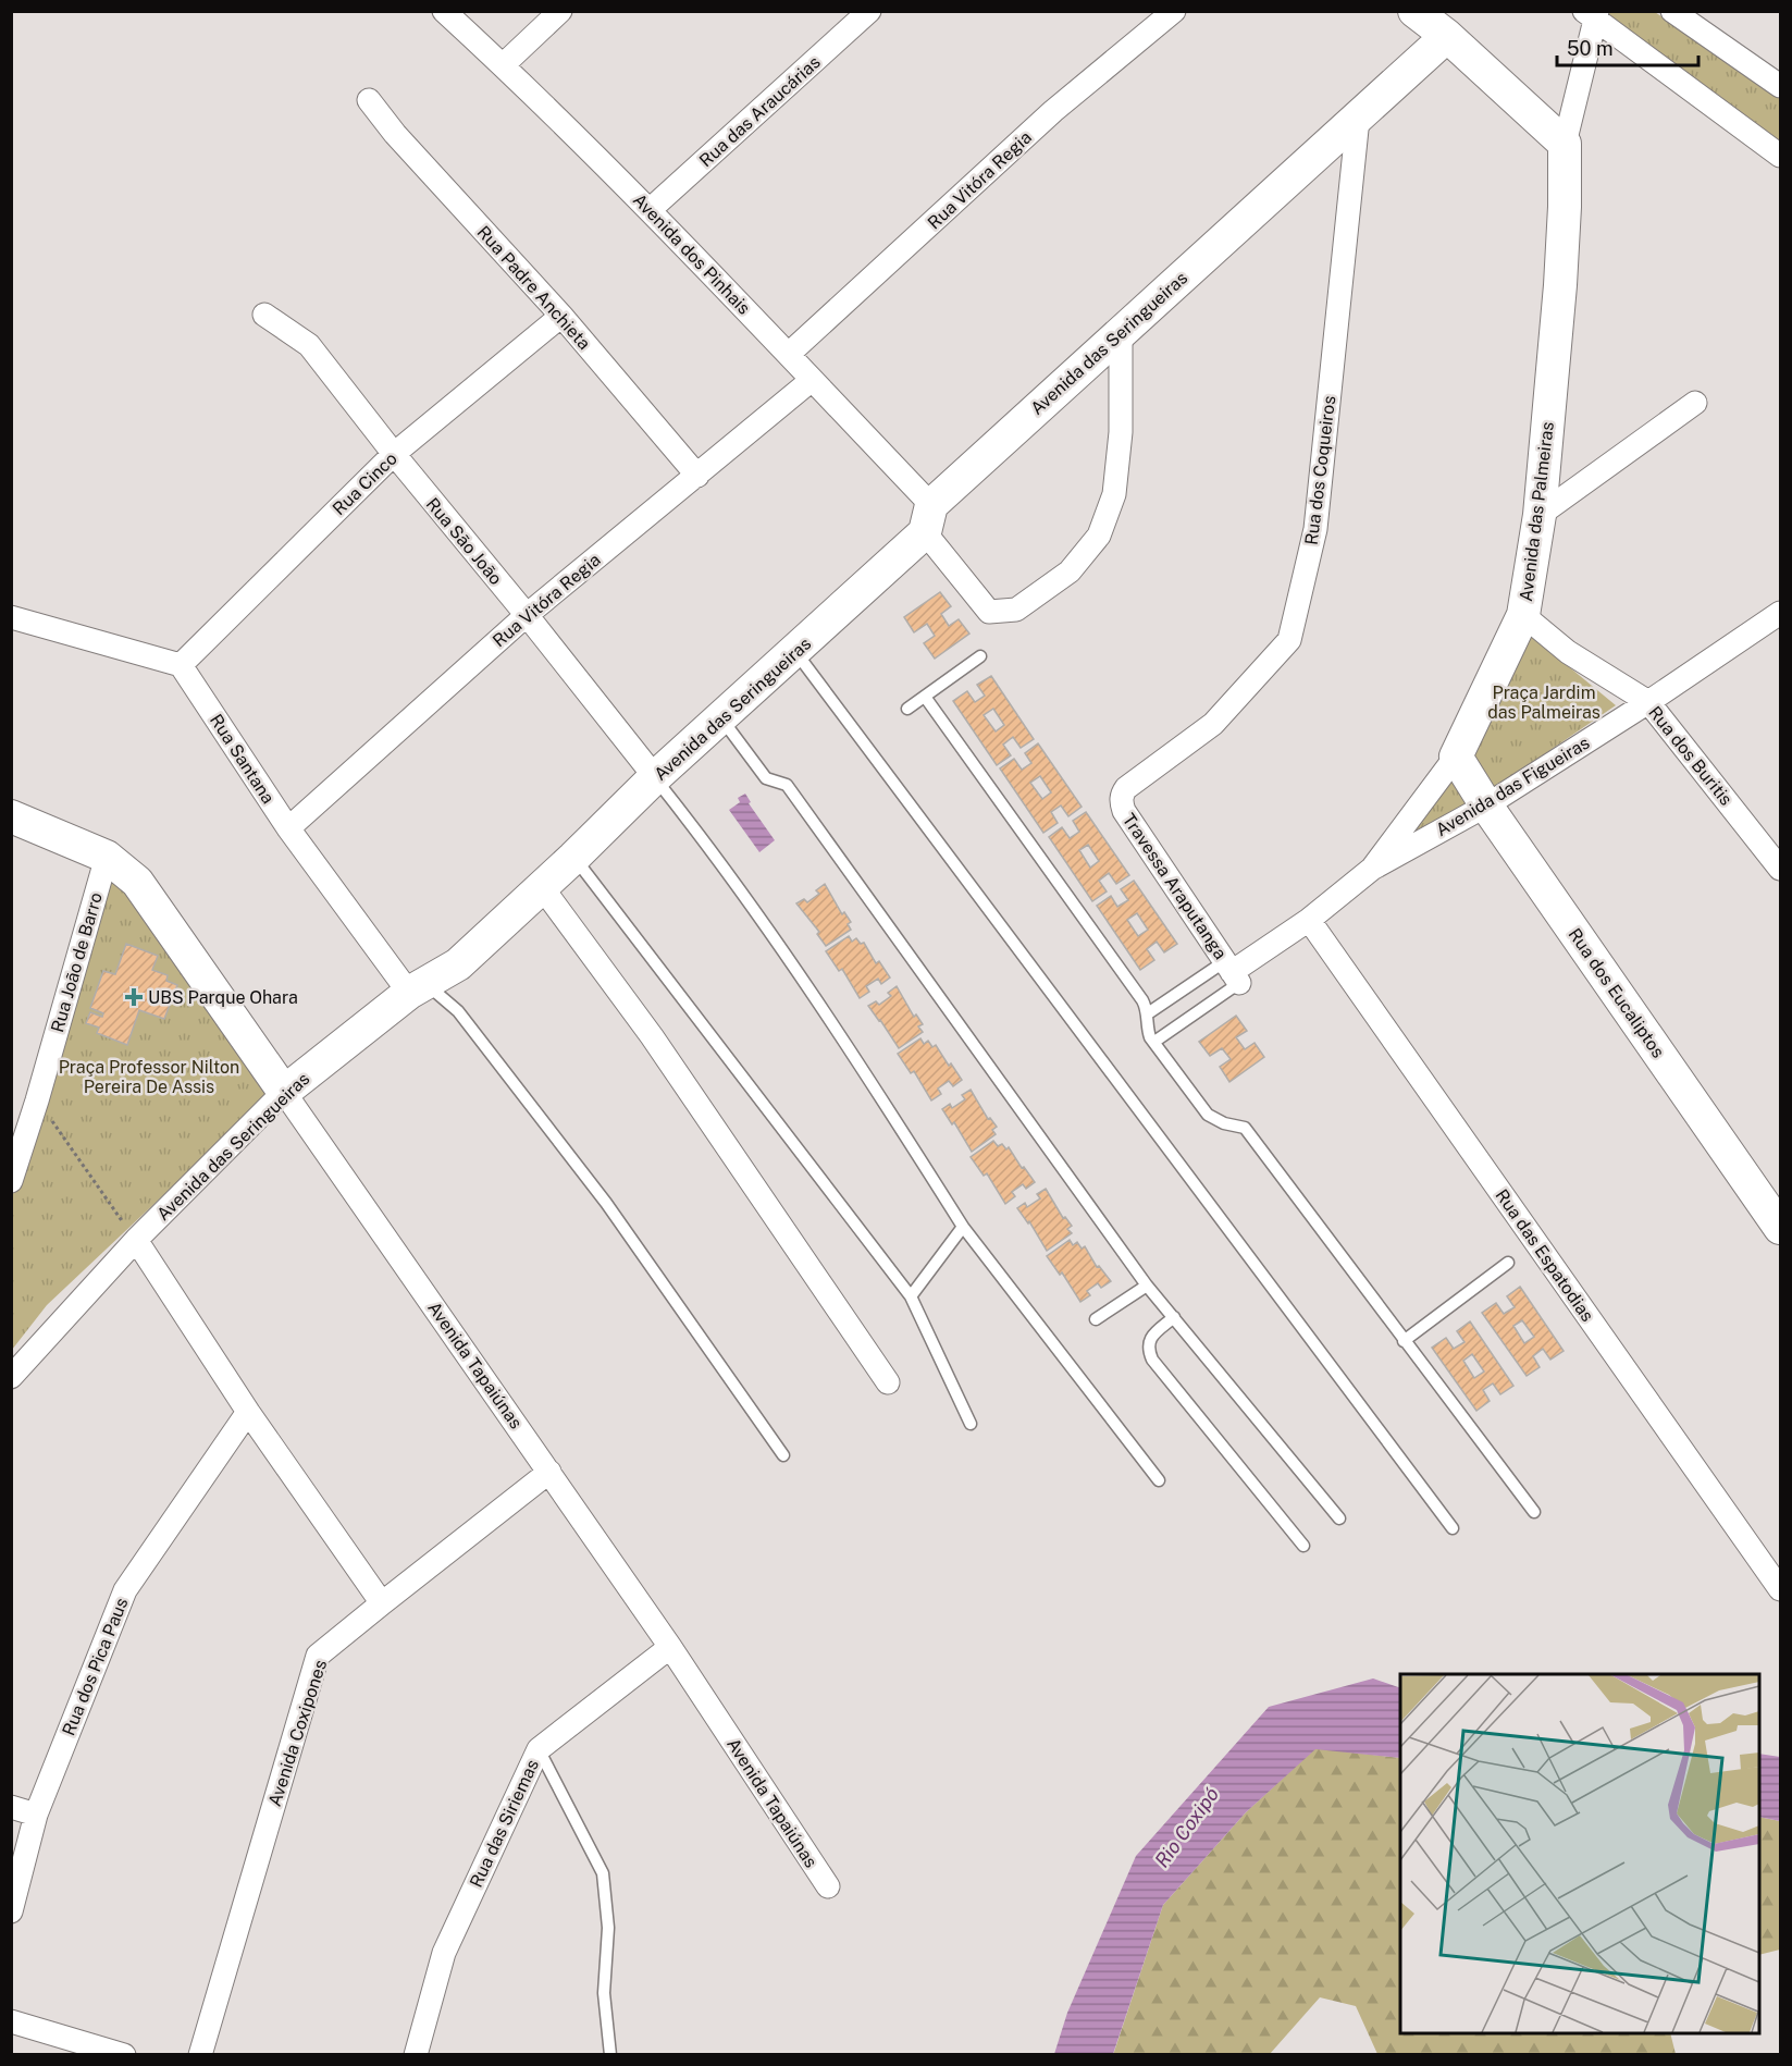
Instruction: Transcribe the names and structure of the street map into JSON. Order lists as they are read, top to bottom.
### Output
{
  "streets": {
    "street": [
      "Rua das Araucárias",
      "Rua Vitóra Regia",
      "Avenida dos Pinhais",
      "Rua Padre Anchieta",
      "Avenida das Seringueiras",
      "Rua dos Coqueiros",
      "Rua Cinco",
      "Avenida das Palmeiras",
      "Rua São João",
      "Rua dos Buritis",
      "Rua Santana",
      "Avenida das Figueiras",
      "Travessa Araputanga",
      "Rua João de Barro",
      "Rua dos Eucaliptos",
      "Rua das Espatodias",
      "Avenida Tapaiúnas",
      "Rua dos Pica Paus",
      "Avenida Coxipones",
      "Rua das Siriemas"
    ]
  },
  "crossings": [
    ["Rua das Araucárias", "Avenida dos Pinhais"],
    ["Rua Vitóra Regia", "Avenida dos Pinhais"],
    ["Rua Vitóra Regia", "Rua Padre Anchieta"],
    ["Rua Vitóra Regia", "Rua São João"],
    ["Rua Vitóra Regia", "Rua Santana"],
    ["Avenida dos Pinhais", "Avenida das Seringueiras"],
    ["Rua Padre Anchieta", "Rua Cinco"],
    ["Avenida das Seringueiras", "Rua dos Coqueiros"],
    ["Avenida das Seringueiras", "Rua São João"],
    ["Avenida das Seringueiras", "Rua Santana"],
    ["Avenida das Seringueiras", "Avenida Tapaiúnas"],
    ["Rua dos Coqueiros", "Travessa Araputanga"],
    ["Rua Cinco", "Rua São João"],
    ["Rua Cinco", "Rua Santana"],
    ["Avenida das Palmeiras", "Rua dos Buritis"],
    ["Avenida das Palmeiras", "Avenida das Figueiras"],
    ["Avenida das Palmeiras", "Travessa Araputanga"],
    ["Avenida das Palmeiras", "Rua dos Eucaliptos"],
    ["Avenida das Palmeiras", "Rua das Espatodias"],
    ["Rua dos Buritis", "Avenida das Figueiras"],
    ["Avenida das Figueiras", "Rua dos Eucaliptos"],
    ["Rua João de Barro", "Avenida Tapaiúnas"],
    ["Avenida Tapaiúnas", "Avenida Coxipones"],
    ["Avenida Tapaiúnas", "Rua das Siriemas"]
  ],
  "water": ["Rio Coxipó"],
  "parks": ["Praça Jardim das Palmeiras", "Praça Professor Nilton Pereira De Assis"],
  "places": {
    "health": ["UBS Parque Ohara"]
  },
  "scale_bar": "50 m"
}
